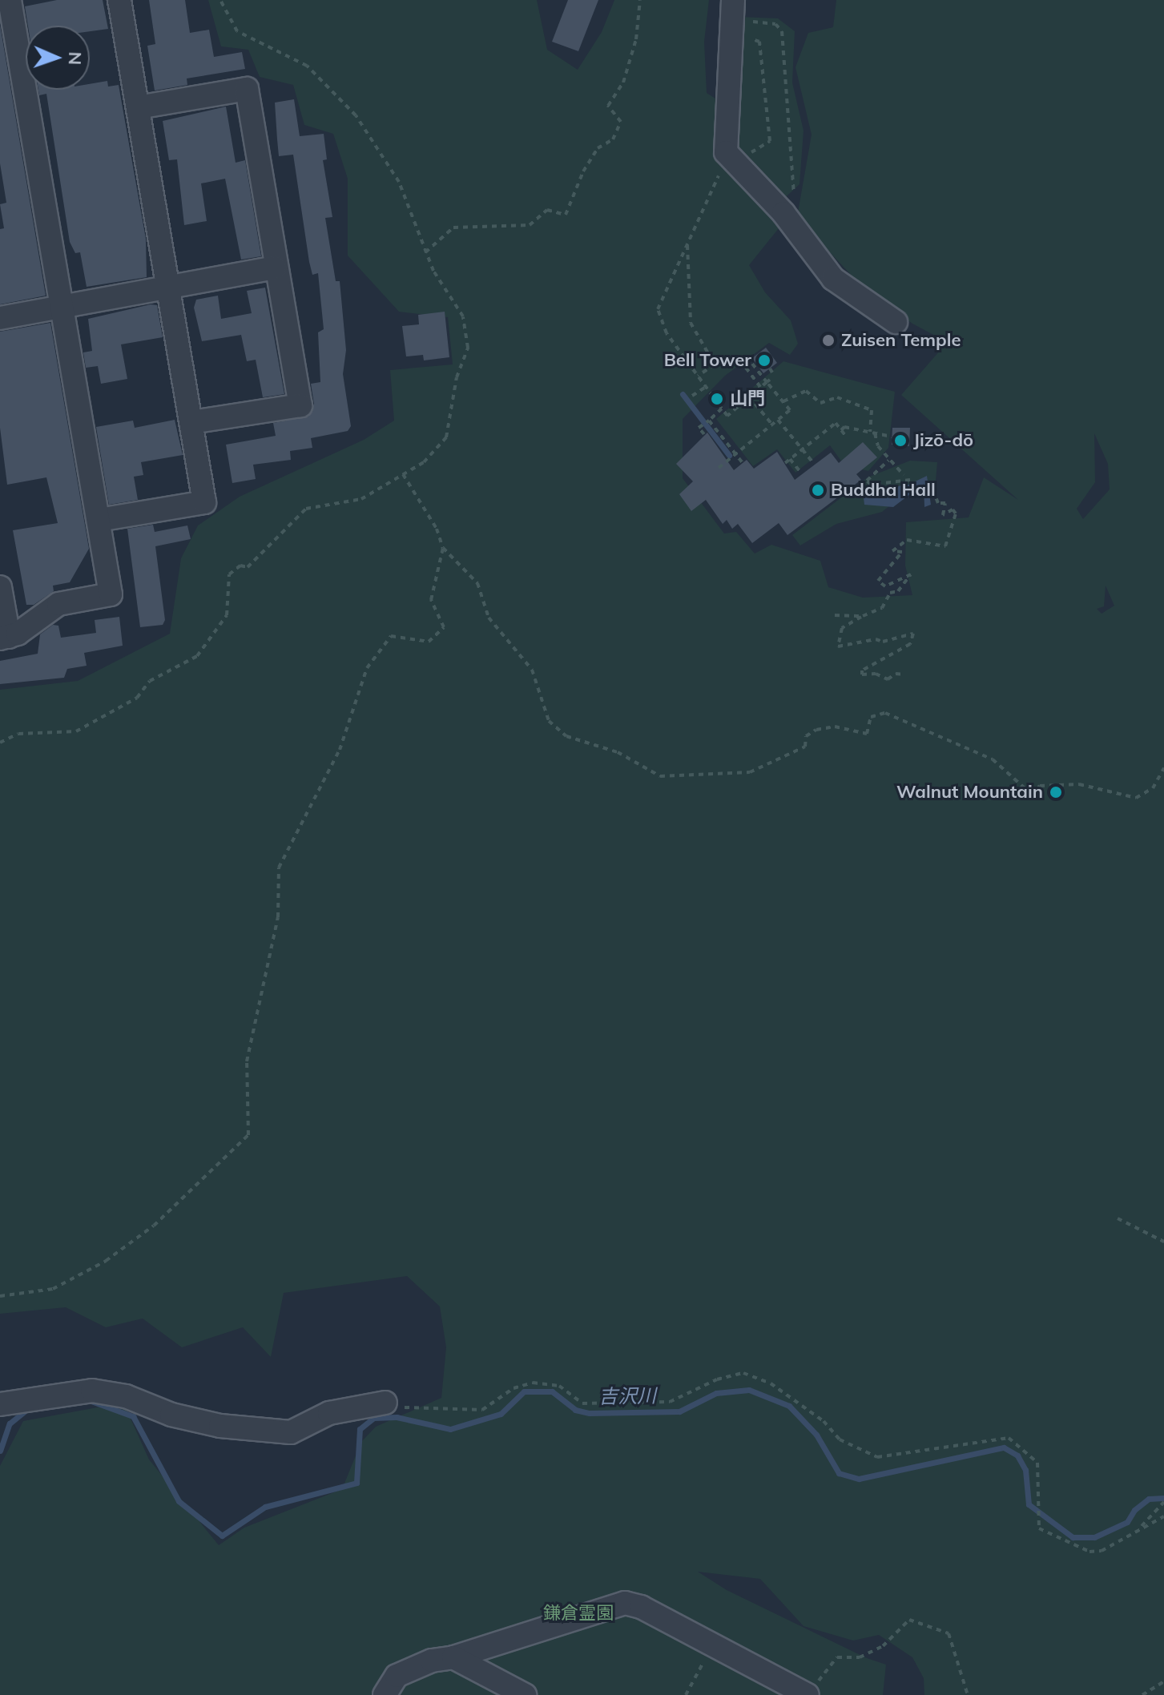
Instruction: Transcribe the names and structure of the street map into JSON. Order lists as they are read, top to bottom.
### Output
{
  "water": ["吉沢川"],
  "parks": ["鎌倉霊園"],
  "places": [
    "Zuisen Temple",
    "Bell Tower",
    "山門",
    "Jizō-dō",
    "Buddha Hall",
    "Walnut Mountain"
  ],
  "north": "right"
}
